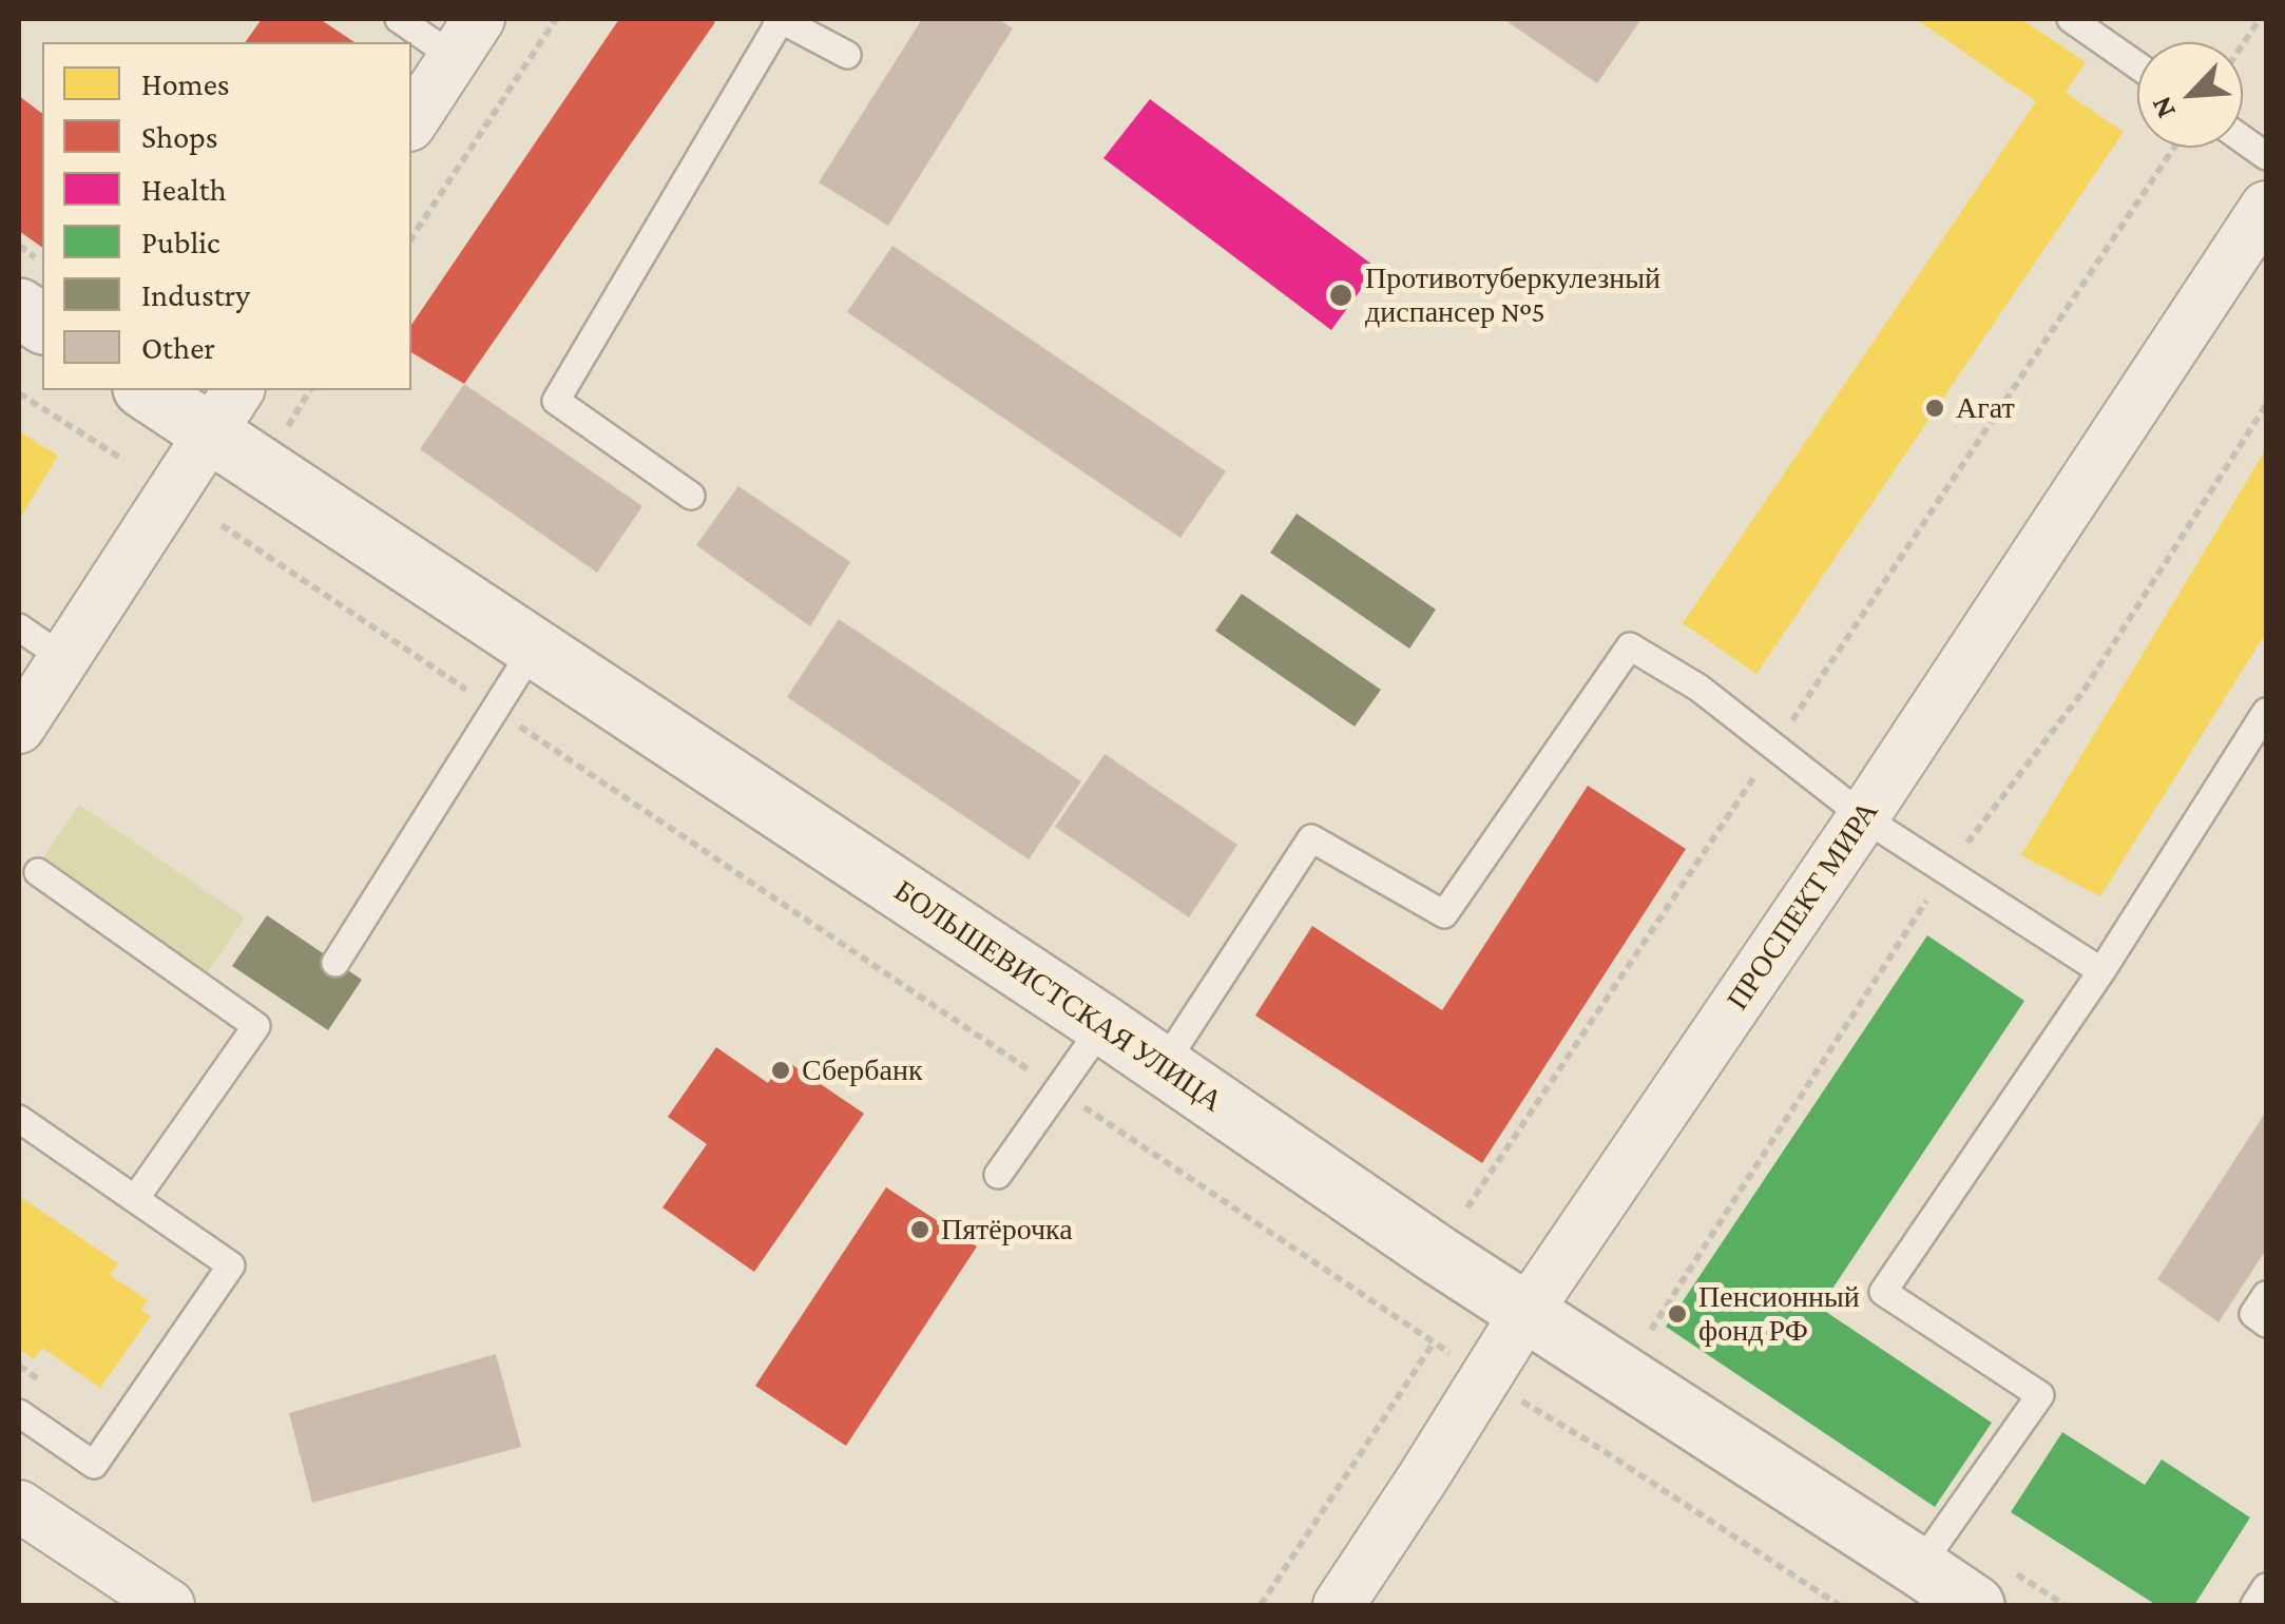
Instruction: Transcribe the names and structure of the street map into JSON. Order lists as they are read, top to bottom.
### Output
{
  "streets": {
    "street": ["ПРОСПЕКТ МИРА", "БОЛЬШЕВИСТСКАЯ УЛИЦА"]
  },
  "crossings": [
    ["ПРОСПЕКТ МИРА", "БОЛЬШЕВИСТСКАЯ УЛИЦА"]
  ],
  "places": [
    "Противотуберкулезный диспансер №5",
    "Агат",
    "Сбербанк",
    "Пятёрочка",
    "Пенсионный фонд РФ"
  ],
  "legend": [
    "Homes",
    "Shops",
    "Health",
    "Public",
    "Industry",
    "Other"
  ],
  "north": "bottom left"
}
